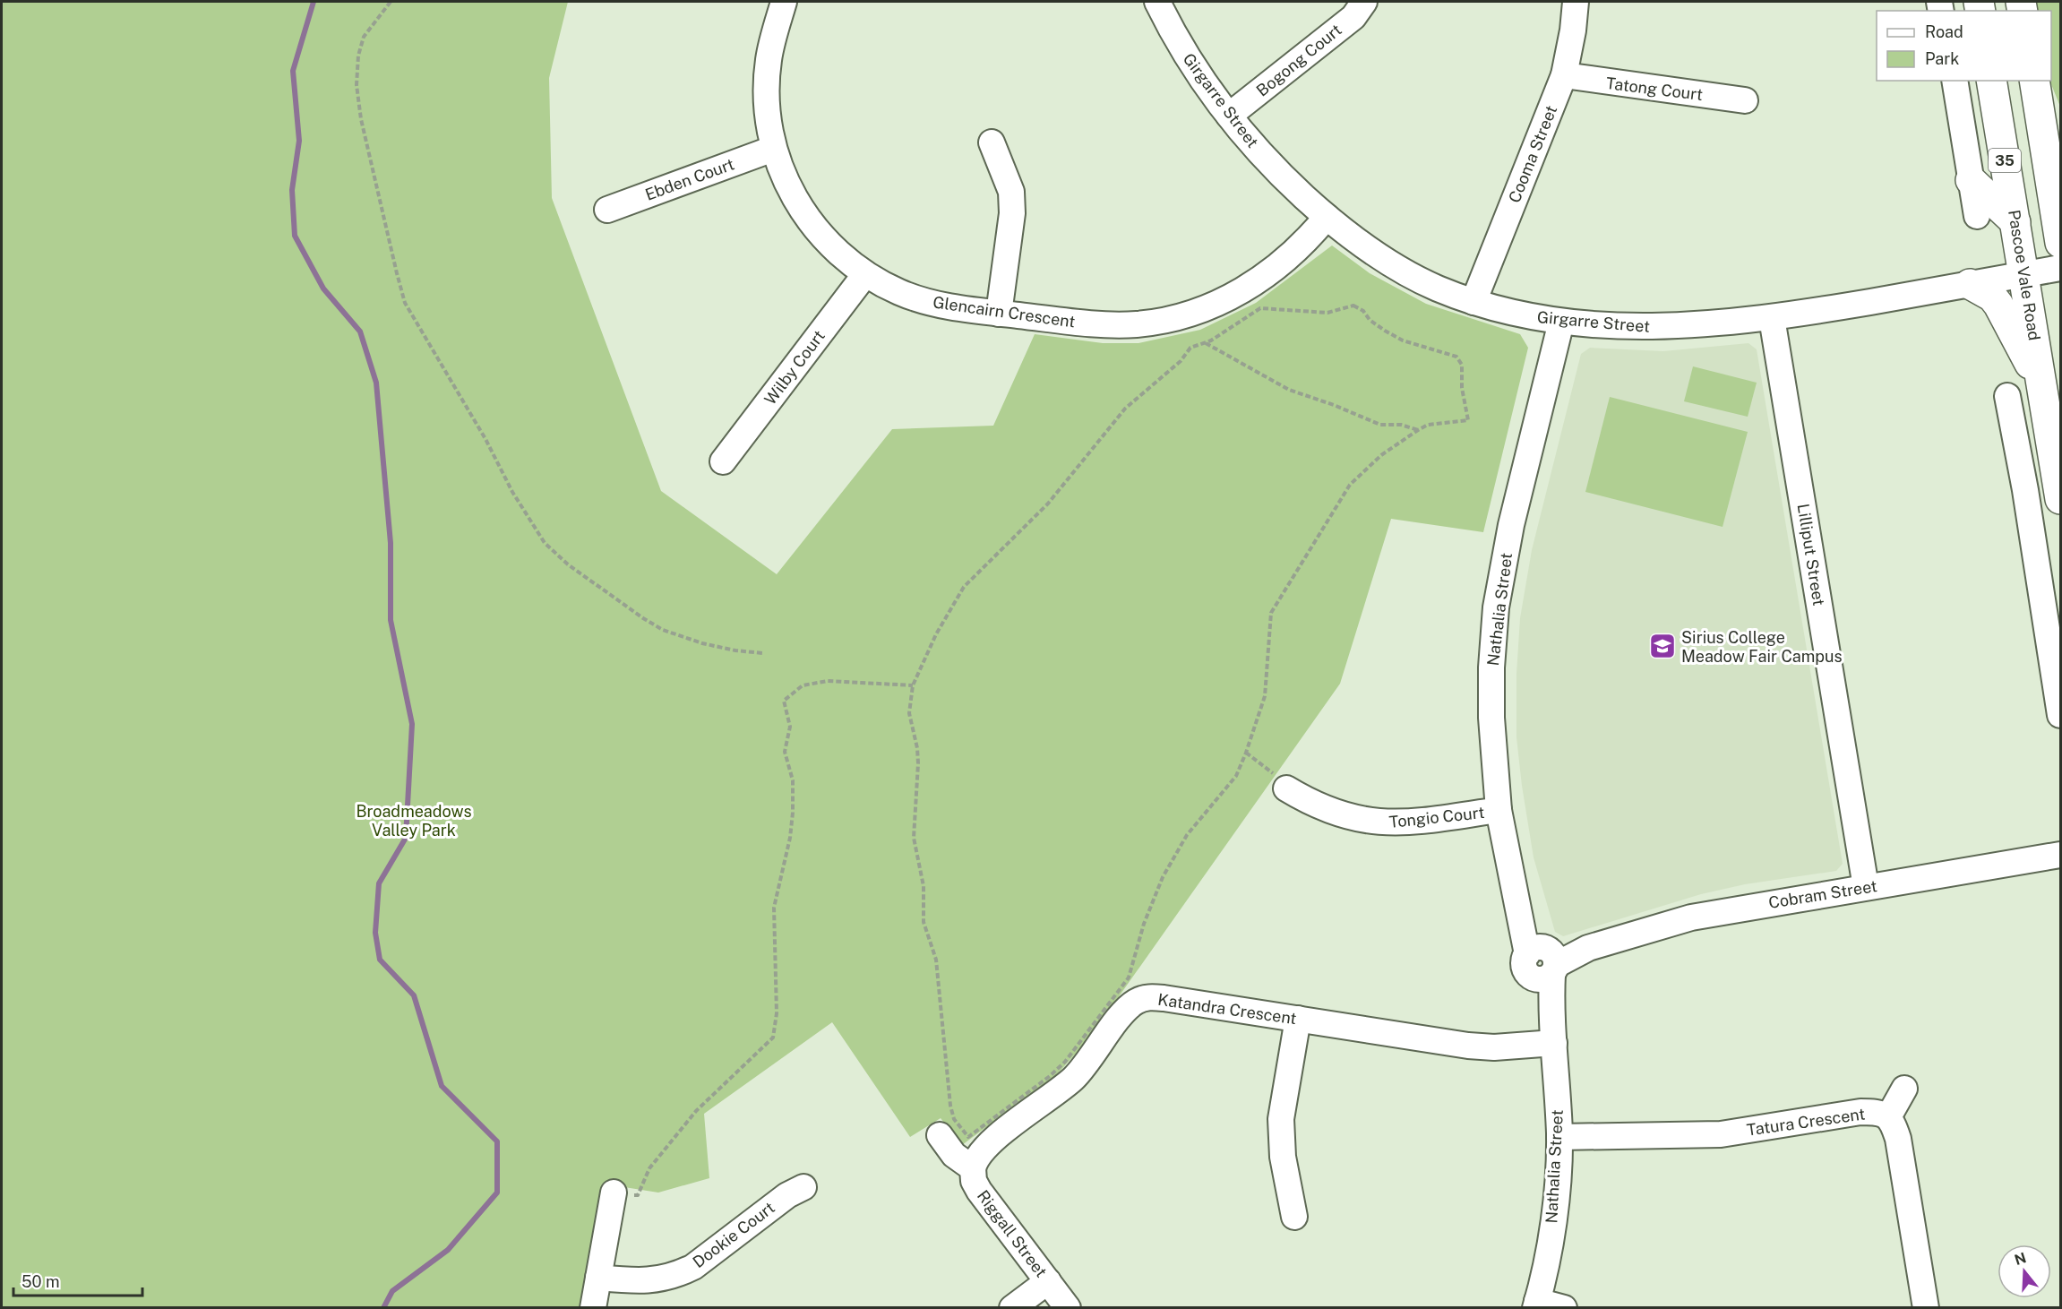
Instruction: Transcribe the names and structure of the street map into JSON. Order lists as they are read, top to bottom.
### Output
{
  "streets": {
    "main road": ["35", "Pascoe Vale Road"],
    "street": [
      "Bogong Court",
      "Tatong Court",
      "Girgarre Street",
      "Cooma Street",
      "Ebden Court",
      "Glencairn Crescent",
      "Wilby Court",
      "Lilliput Street",
      "Nathalia Street",
      "Tongio Court",
      "Cobram Street",
      "Katandra Crescent",
      "Tatura Crescent",
      "Riggall Street",
      "Dookie Court"
    ]
  },
  "crossings": [
    ["Bogong Court", "Girgarre Street"],
    ["Tatong Court", "Cooma Street"],
    ["Girgarre Street", "Cooma Street"],
    ["Girgarre Street", "Pascoe Vale Road"],
    ["Girgarre Street", "Glencairn Crescent"],
    ["Girgarre Street", "Lilliput Street"],
    ["Girgarre Street", "Nathalia Street"],
    ["Ebden Court", "Glencairn Crescent"],
    ["Glencairn Crescent", "Wilby Court"],
    ["Lilliput Street", "Cobram Street"],
    ["Nathalia Street", "Tongio Court"],
    ["Nathalia Street", "Cobram Street"],
    ["Nathalia Street", "Katandra Crescent"],
    ["Nathalia Street", "Tatura Crescent"],
    ["Katandra Crescent", "Riggall Street"]
  ],
  "parks": ["Broadmeadows Valley Park"],
  "places": {
    "school or university": ["Sirius College Meadow Fair Campus"]
  },
  "legend": ["Road", "Park"],
  "scale_bar": "50 m",
  "north": "top"
}
